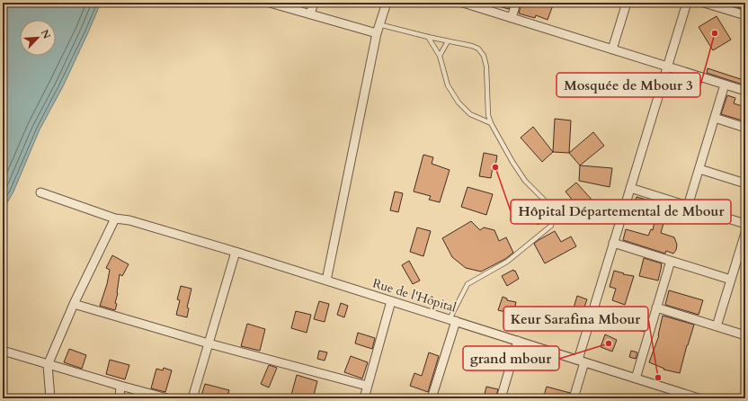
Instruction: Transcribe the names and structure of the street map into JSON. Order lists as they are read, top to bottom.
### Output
{
  "streets": {
    "street": ["Rue de l'Hôpital"]
  },
  "places": [
    "Mosquée de Mbour 3",
    "Hôpital Départemental de Mbour",
    "grand mbour",
    "Keur Sarafina Mbour"
  ],
  "north": "top right"
}
